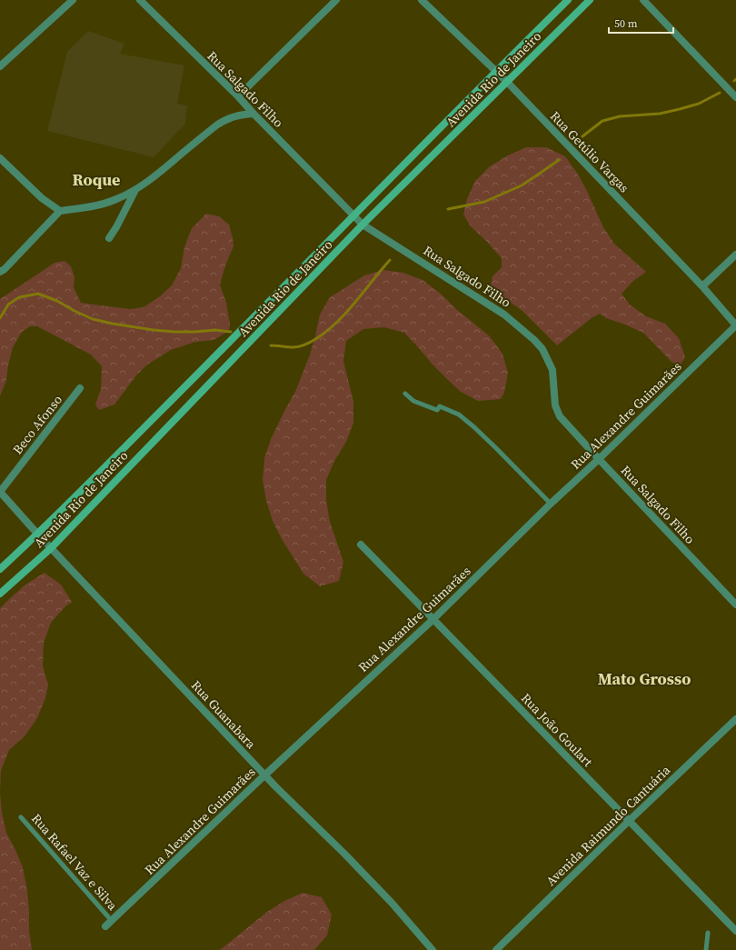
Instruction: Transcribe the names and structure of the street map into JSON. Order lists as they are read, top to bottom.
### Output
{
  "streets": {
    "main road": ["Avenida Rio de Janeiro"],
    "street": [
      "Rua Salgado Filho",
      "Rua Getúlio Vargas",
      "Rua Alexandre Guimarães",
      "Beco Afonso",
      "Rua Guanabara",
      "Rua João Goulart",
      "Avenida Raimundo Cantuária"
    ],
    "lane": ["Rua Rafael Vaz e Silva"]
  },
  "crossings": [
    ["Avenida Rio de Janeiro", "Rua Salgado Filho"],
    ["Avenida Rio de Janeiro", "Rua Getúlio Vargas"],
    ["Avenida Rio de Janeiro", "Rua Guanabara"],
    ["Rua Salgado Filho", "Rua Alexandre Guimarães"],
    ["Rua Getúlio Vargas", "Rua Alexandre Guimarães"],
    ["Rua Alexandre Guimarães", "Rua Guanabara"],
    ["Rua Alexandre Guimarães", "Rua João Goulart"],
    ["Rua Alexandre Guimarães", "Rua Rafael Vaz e Silva"],
    ["Beco Afonso", "Rua Guanabara"],
    ["Rua João Goulart", "Avenida Raimundo Cantuária"]
  ],
  "districts": ["Roque", "Mato Grosso"],
  "scale_bar": "50 m"
}
